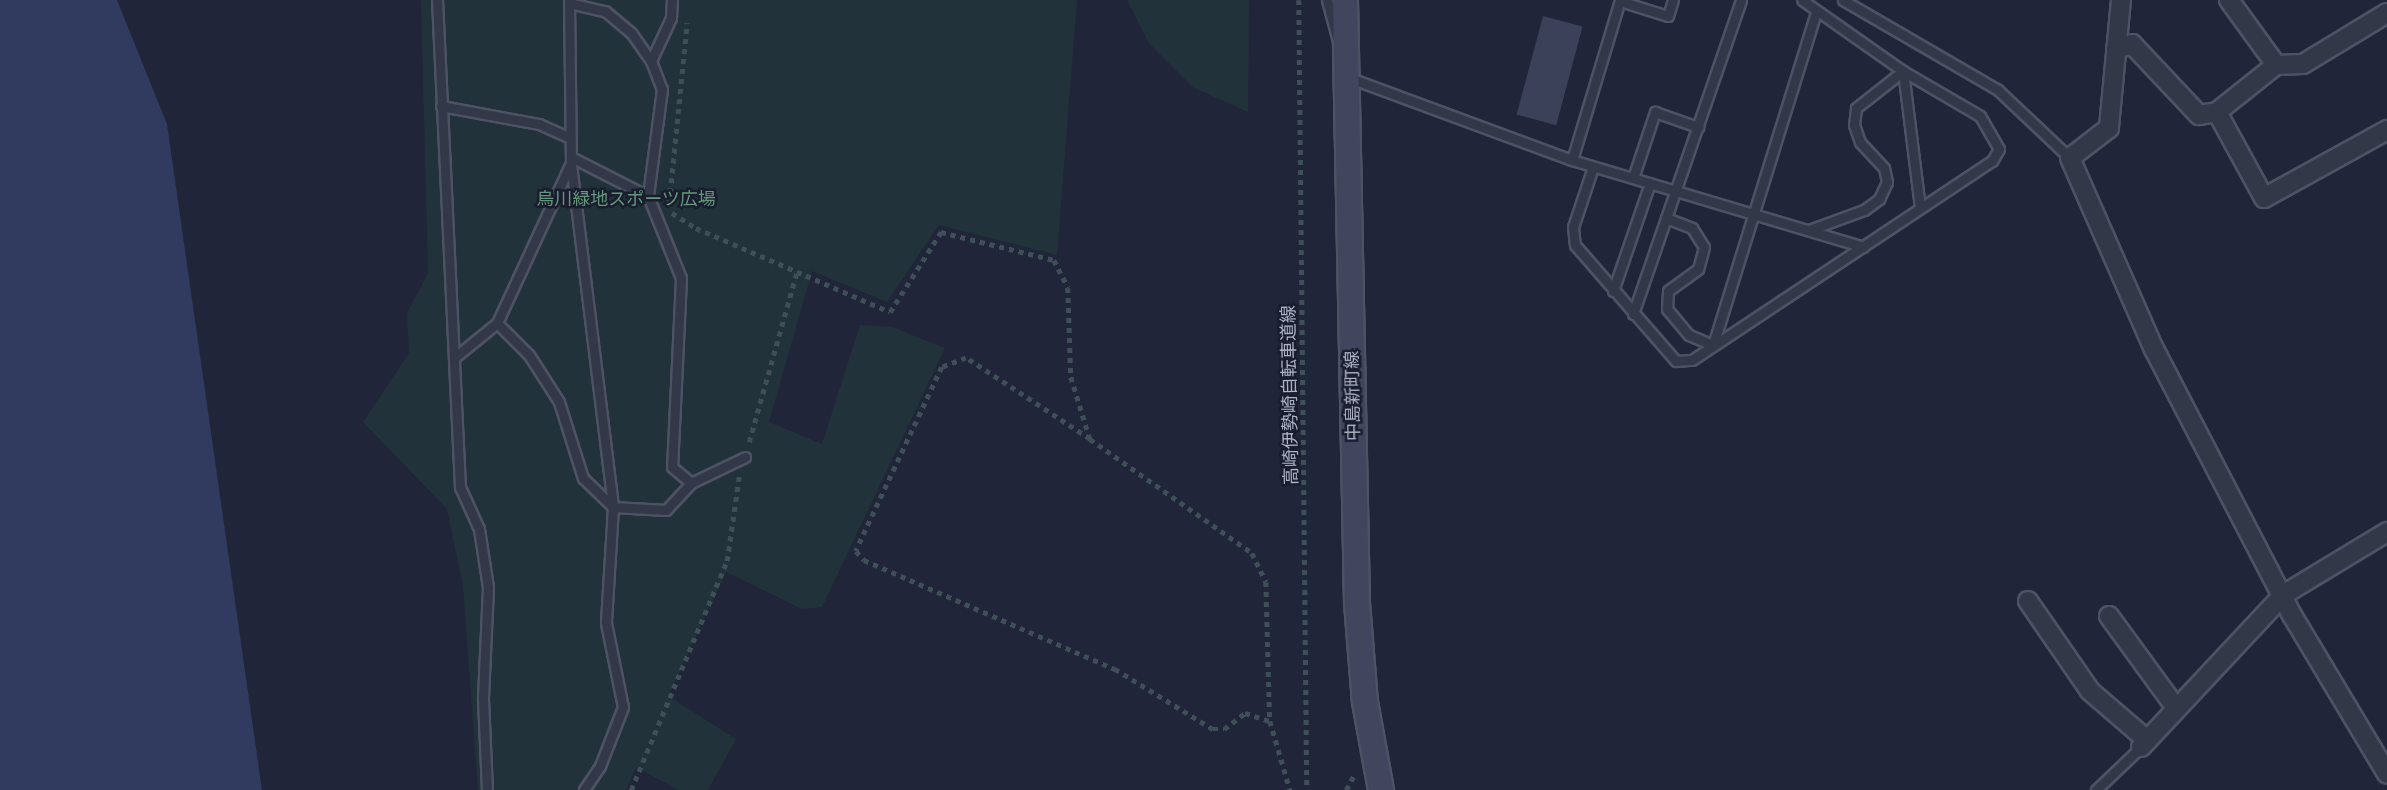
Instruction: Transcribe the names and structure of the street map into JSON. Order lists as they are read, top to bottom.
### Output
{
  "streets": {
    "main road": ["中島新町線"],
    "path": ["高崎伊勢崎自転車道線"]
  },
  "parks": ["烏川緑地スポーツ広場"]
}
